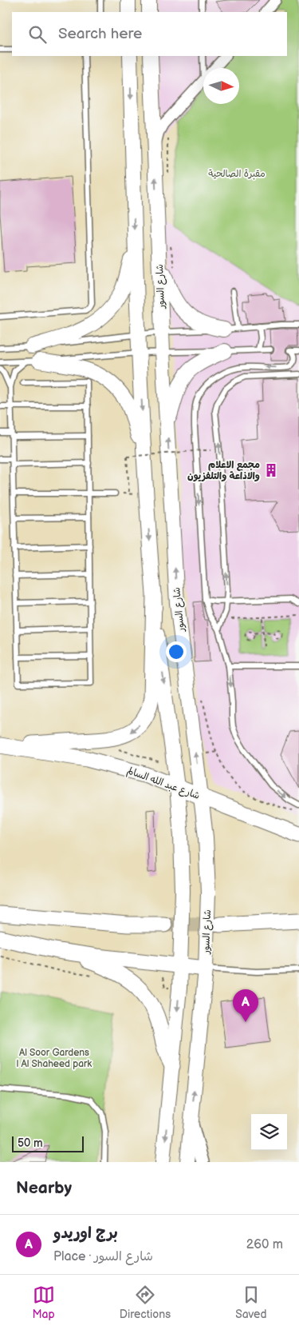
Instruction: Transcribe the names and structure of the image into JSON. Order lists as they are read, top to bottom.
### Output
{
  "streets": {
    "main road": ["شارع السور", "شارع عبد الله السالم"]
  },
  "crossings": [
    ["شارع السور", "شارع عبد الله السالم"]
  ],
  "parks": ["مقبرة الصالحية", "Al Soor Gardens | Al Shaheed park"],
  "places": {
    "building": ["مجمع الاعلام والاذاعة والتلفزيون"]
  },
  "scale_bar": "50 m",
  "north": "right",
  "page": {
    "search": "Search here",
    "pins": "A",
    "scale": "50 m",
    "heading": "Nearby",
    "list": [
      {
        "mark": "A",
        "name": "برج اوريدو",
        "note": "Place · شارع السور",
        "value": "260 m"
      }
    ],
    "nav": ["Map", "Directions", "Saved"]
  }
}
